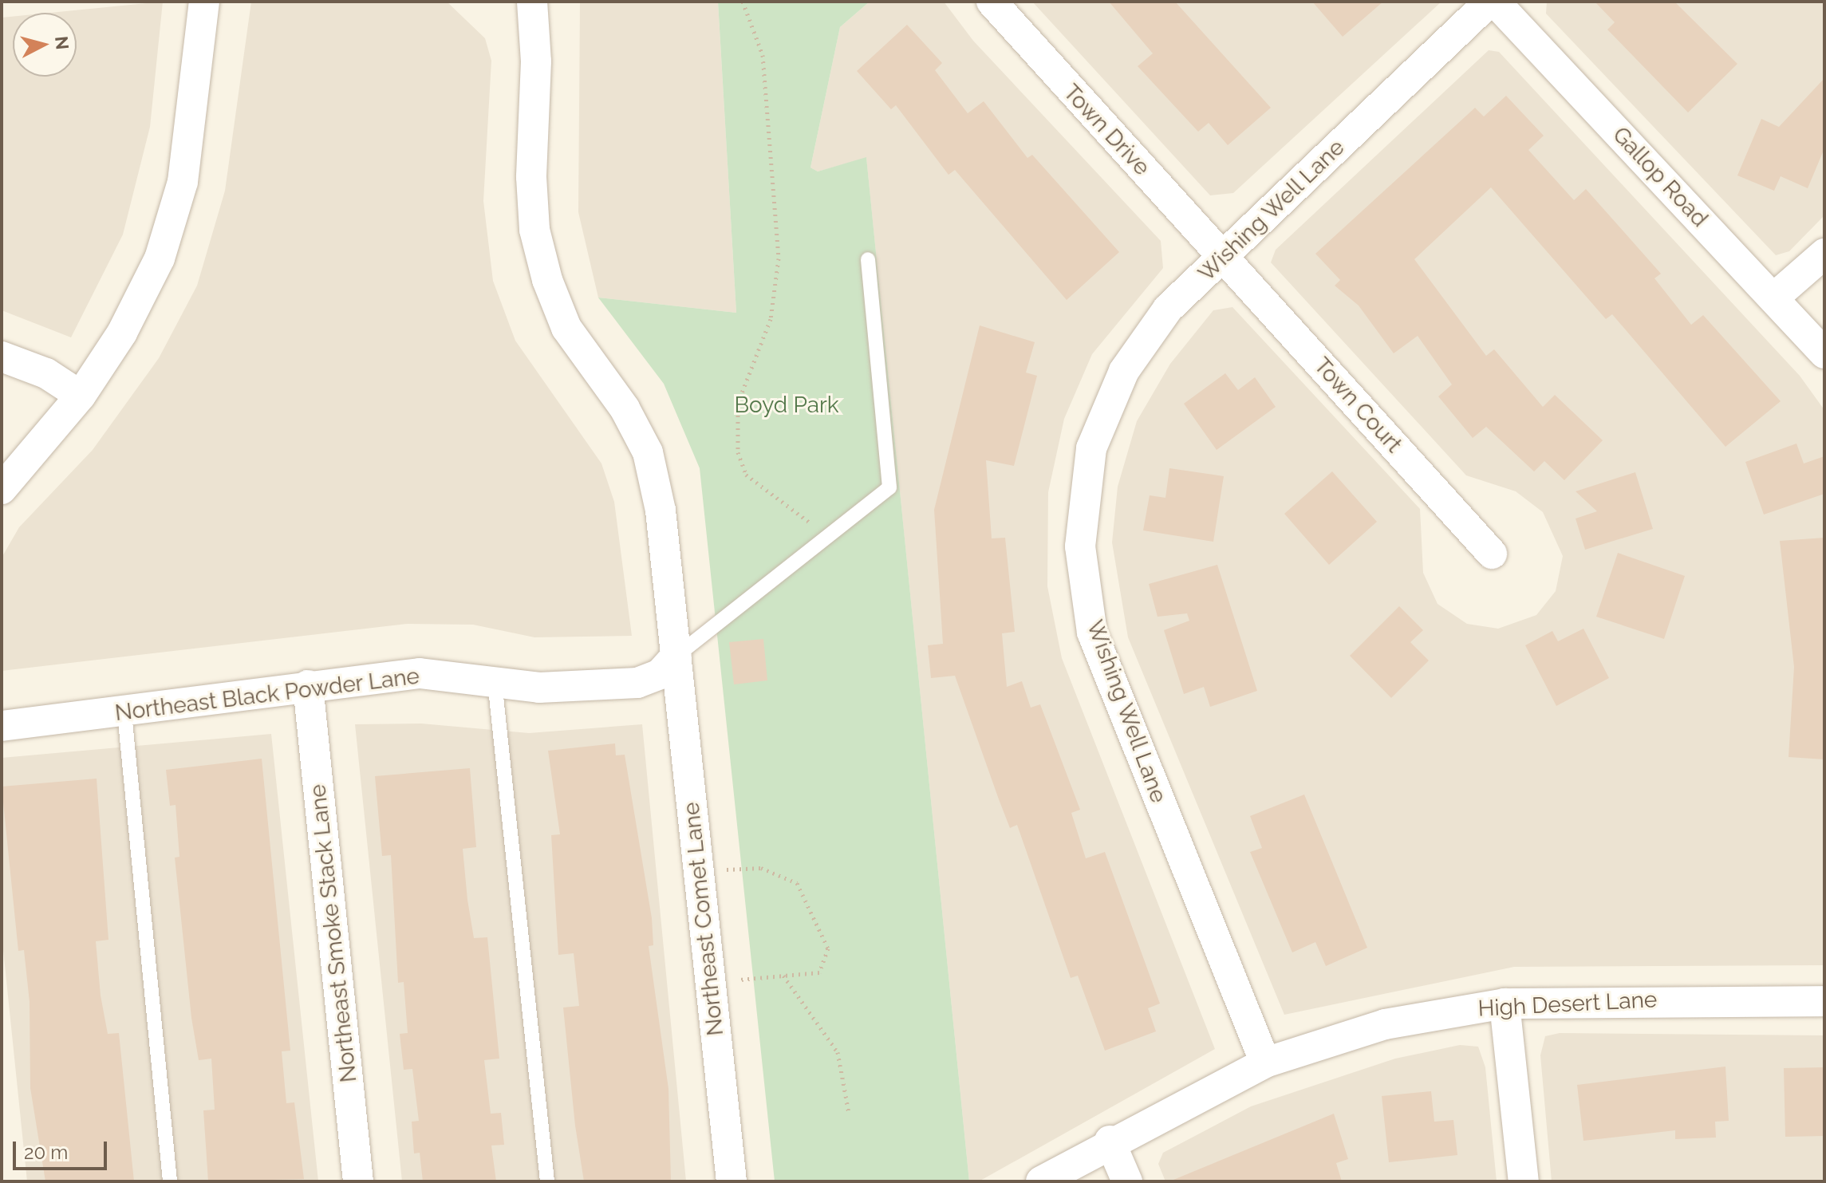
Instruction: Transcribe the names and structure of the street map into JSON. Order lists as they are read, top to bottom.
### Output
{
  "streets": {
    "street": [
      "Town Drive",
      "Gallop Road",
      "Wishing Well Lane",
      "Town Court",
      "Northeast Black Powder Lane",
      "Northeast Comet Lane",
      "Northeast Smoke Stack Lane",
      "High Desert Lane"
    ]
  },
  "crossings": [
    ["Town Drive", "Wishing Well Lane"],
    ["Town Drive", "Town Court"],
    ["Wishing Well Lane", "Town Court"],
    ["Wishing Well Lane", "High Desert Lane"],
    ["Northeast Black Powder Lane", "Northeast Comet Lane"],
    ["Northeast Black Powder Lane", "Northeast Smoke Stack Lane"]
  ],
  "parks": ["Boyd Park"],
  "scale_bar": "20 m",
  "north": "right"
}
